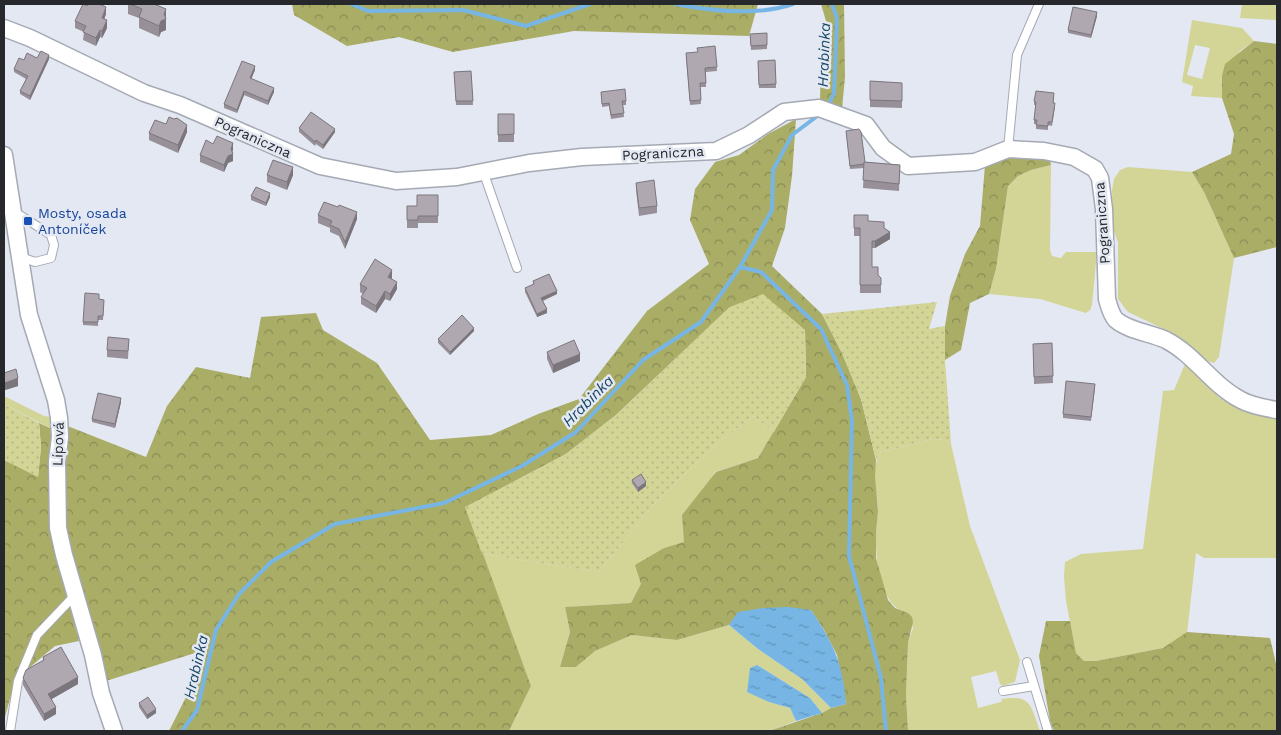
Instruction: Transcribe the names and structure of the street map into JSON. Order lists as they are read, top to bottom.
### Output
{
  "streets": {
    "street": ["Pograniczna", "Lípová"]
  },
  "water": ["Hrabinka"],
  "places": {
    "transit": ["Mosty, osada Antoníček"]
  }
}
